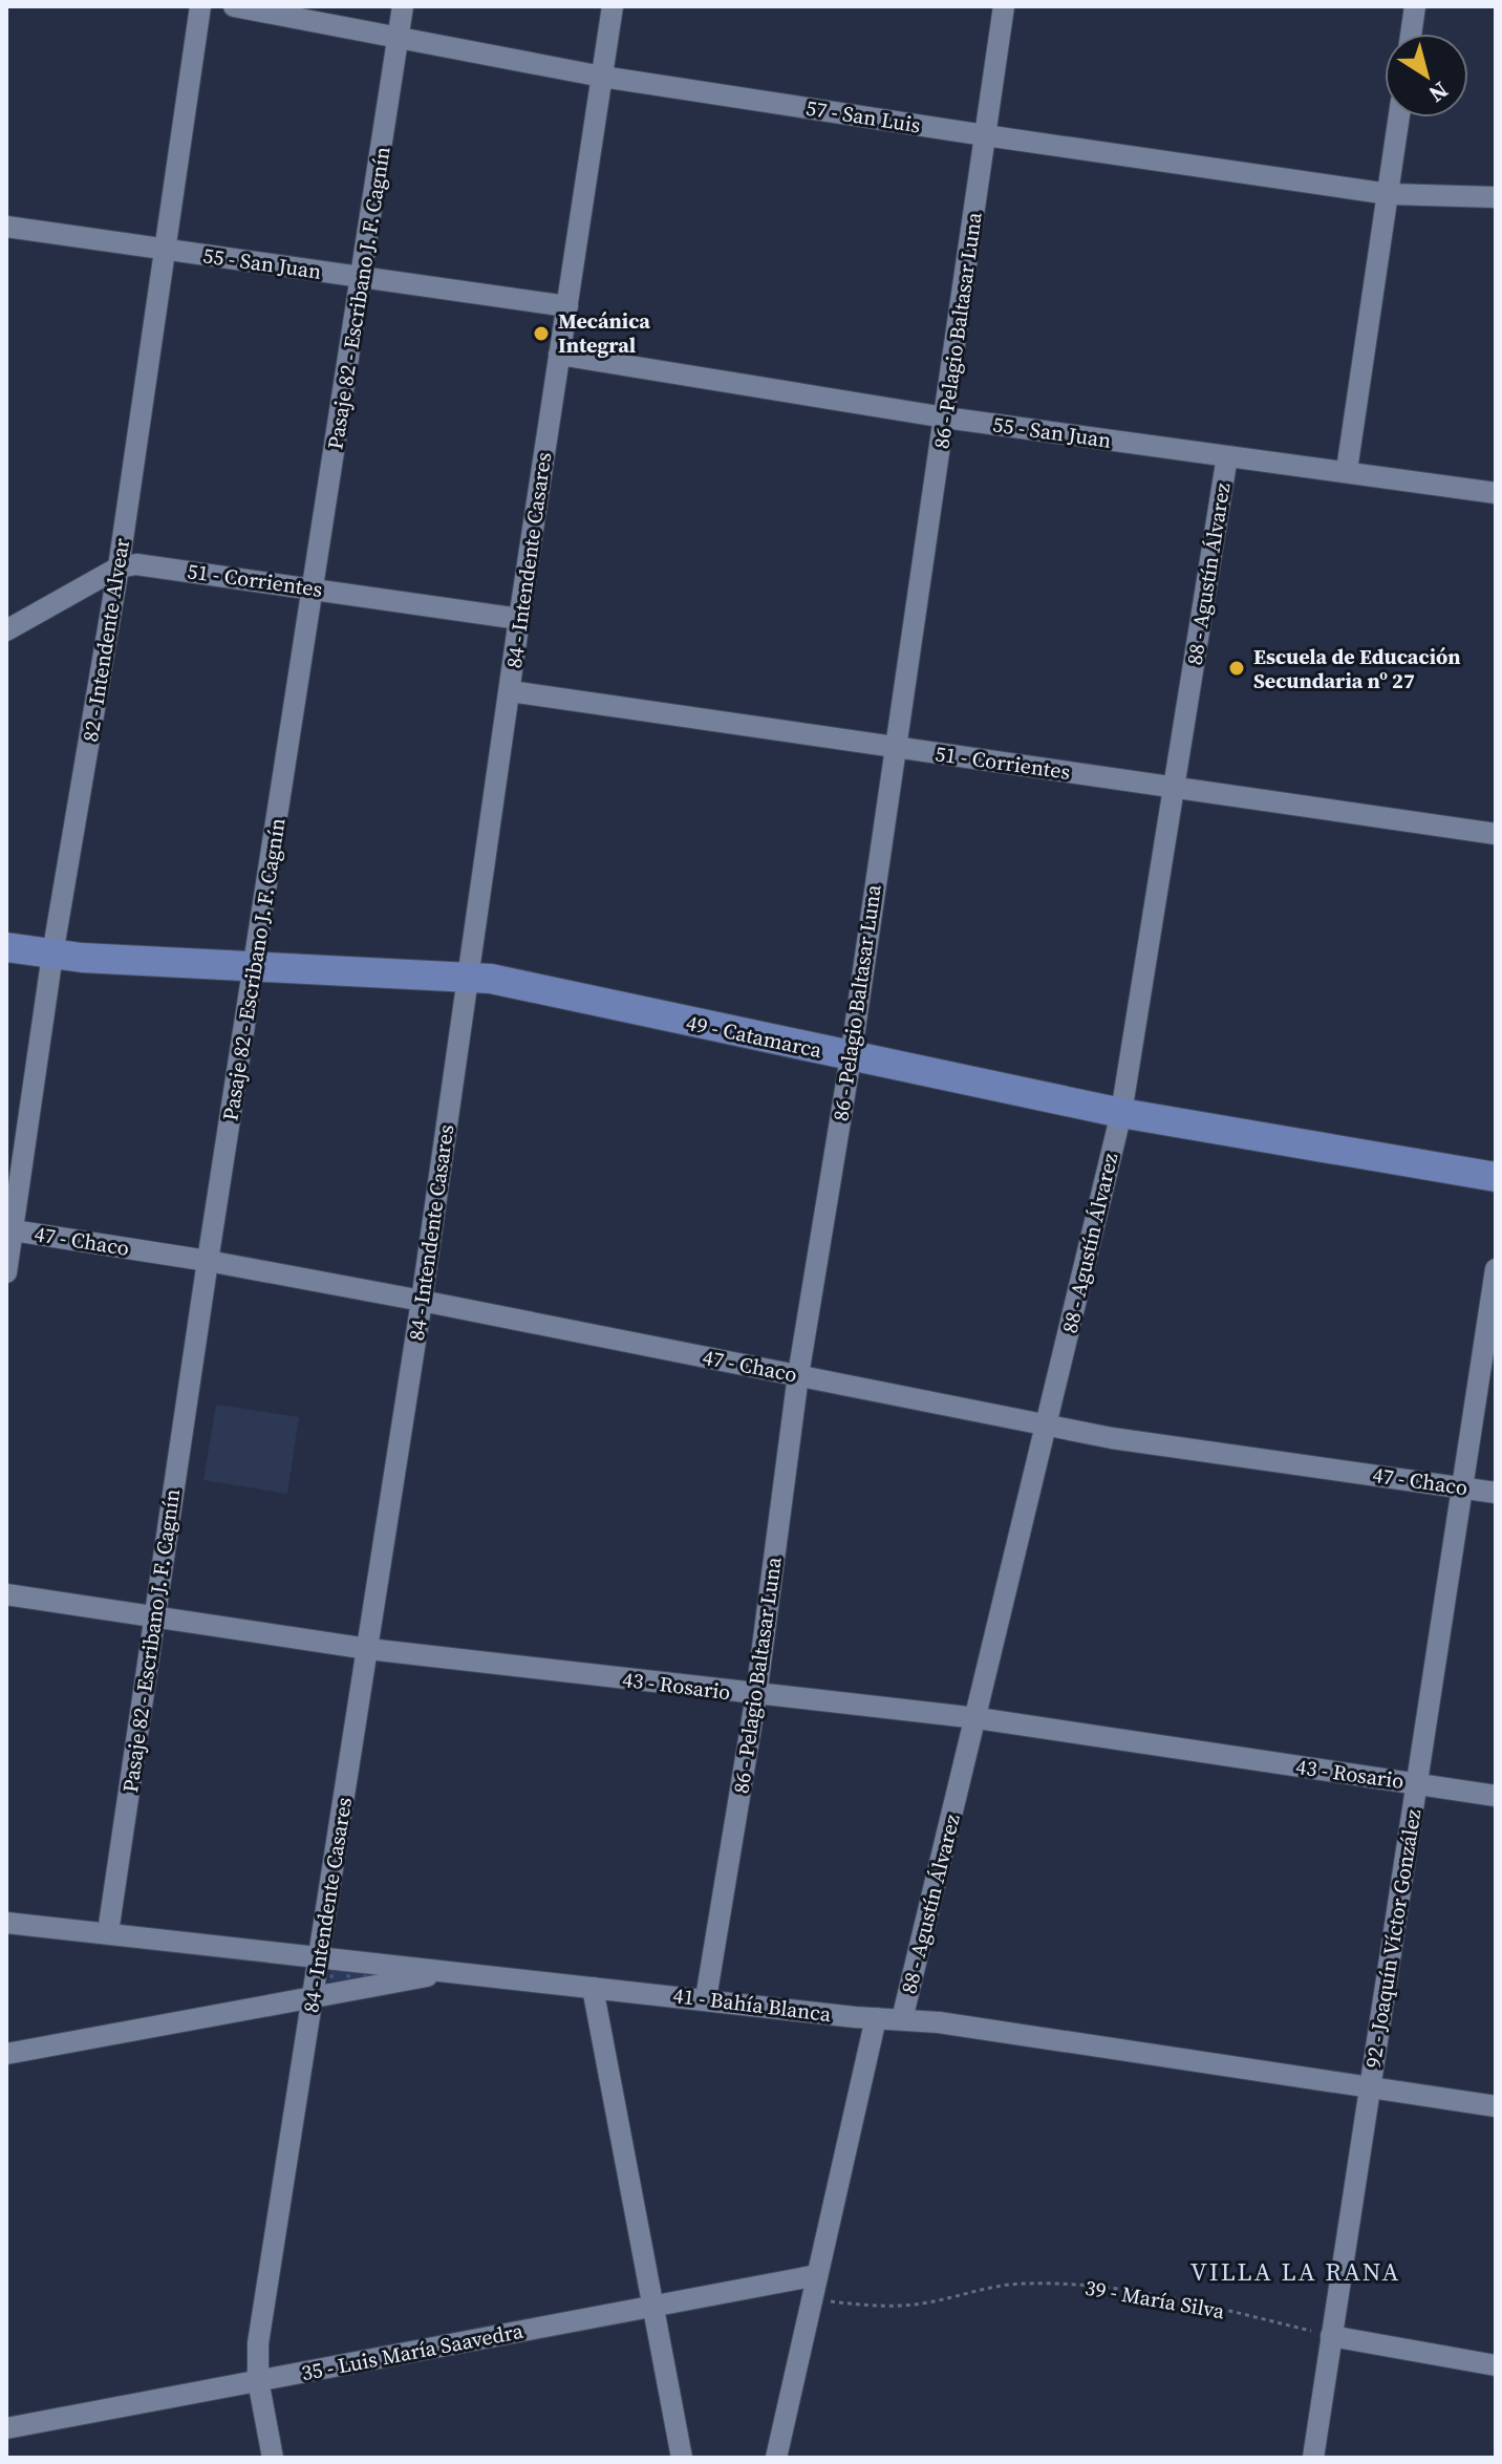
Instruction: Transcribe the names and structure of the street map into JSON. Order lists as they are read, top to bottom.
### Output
{
  "streets": {
    "street": [
      "57 - San Luis",
      "55 - San Juan",
      "Pasaje 82 - Escribano J. F. Cagnín",
      "86 - Pelagio Baltasar Luna",
      "84 - Intendente Casares",
      "88 - Agustín Álvarez",
      "51 - Corrientes",
      "82 - Intendente Alvear",
      "49 - Catamarca",
      "47 - Chaco",
      "43 - Rosario",
      "92 - Joaquín Víctor González",
      "41 - Bahía Blanca",
      "35 - Luis María Saavedra"
    ],
    "path": ["39 - María Silva"]
  },
  "crossings": [
    ["57 - San Luis", "Pasaje 82 - Escribano J. F. Cagnín"],
    ["57 - San Luis", "86 - Pelagio Baltasar Luna"],
    ["57 - San Luis", "84 - Intendente Casares"],
    ["55 - San Juan", "Pasaje 82 - Escribano J. F. Cagnín"],
    ["55 - San Juan", "86 - Pelagio Baltasar Luna"],
    ["55 - San Juan", "84 - Intendente Casares"],
    ["55 - San Juan", "88 - Agustín Álvarez"],
    ["55 - San Juan", "82 - Intendente Alvear"],
    ["Pasaje 82 - Escribano J. F. Cagnín", "51 - Corrientes"],
    ["Pasaje 82 - Escribano J. F. Cagnín", "49 - Catamarca"],
    ["Pasaje 82 - Escribano J. F. Cagnín", "47 - Chaco"],
    ["Pasaje 82 - Escribano J. F. Cagnín", "43 - Rosario"],
    ["Pasaje 82 - Escribano J. F. Cagnín", "41 - Bahía Blanca"],
    ["86 - Pelagio Baltasar Luna", "51 - Corrientes"],
    ["86 - Pelagio Baltasar Luna", "49 - Catamarca"],
    ["86 - Pelagio Baltasar Luna", "47 - Chaco"],
    ["86 - Pelagio Baltasar Luna", "43 - Rosario"],
    ["86 - Pelagio Baltasar Luna", "41 - Bahía Blanca"],
    ["84 - Intendente Casares", "51 - Corrientes"],
    ["84 - Intendente Casares", "49 - Catamarca"],
    ["84 - Intendente Casares", "47 - Chaco"],
    ["84 - Intendente Casares", "43 - Rosario"],
    ["84 - Intendente Casares", "41 - Bahía Blanca"],
    ["84 - Intendente Casares", "35 - Luis María Saavedra"],
    ["88 - Agustín Álvarez", "51 - Corrientes"],
    ["88 - Agustín Álvarez", "49 - Catamarca"],
    ["88 - Agustín Álvarez", "47 - Chaco"],
    ["88 - Agustín Álvarez", "43 - Rosario"],
    ["88 - Agustín Álvarez", "41 - Bahía Blanca"],
    ["51 - Corrientes", "82 - Intendente Alvear"],
    ["82 - Intendente Alvear", "49 - Catamarca"],
    ["82 - Intendente Alvear", "47 - Chaco"],
    ["47 - Chaco", "92 - Joaquín Víctor González"],
    ["43 - Rosario", "92 - Joaquín Víctor González"],
    ["92 - Joaquín Víctor González", "41 - Bahía Blanca"],
    ["92 - Joaquín Víctor González", "39 - María Silva"]
  ],
  "districts": ["VILLA LA RANA"],
  "places": ["Mecánica Integral", "Escuela de Educación Secundaria nº 27"],
  "north": "bottom right"
}
